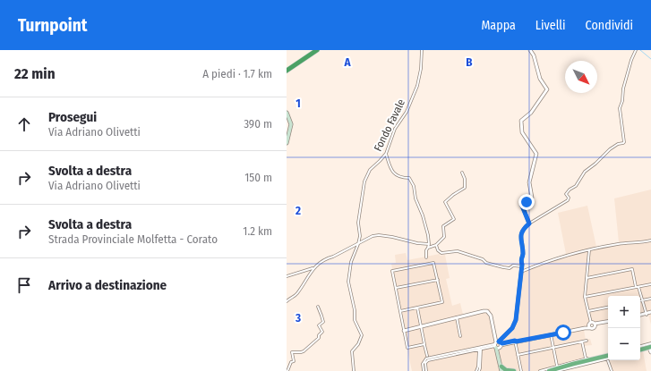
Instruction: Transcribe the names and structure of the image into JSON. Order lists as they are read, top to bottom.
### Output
{
  "streets": {
    "street": ["Fondo Favale"]
  },
  "north": "bottom right",
  "page": {
    "header": "Turnpoint",
    "nav": ["Mappa", "Livelli", "Condividi"],
    "heading": ["22 min", "A piedi · 1.7 km"],
    "list": [
      ["Prosegui", "Via Adriano Olivetti", "390 m"],
      ["Svolta a destra", "Via Adriano Olivetti", "150 m"],
      ["Svolta a destra", "Strada Provinciale Molfetta - Corato", "1.2 km"],
      "Arrivo a destinazione"
    ],
    "map_buttons": ["+", "−"]
  },
  "grid": {
    "columns": ["A", "B"],
    "rows": ["1", "2", "3"]
  }
}
